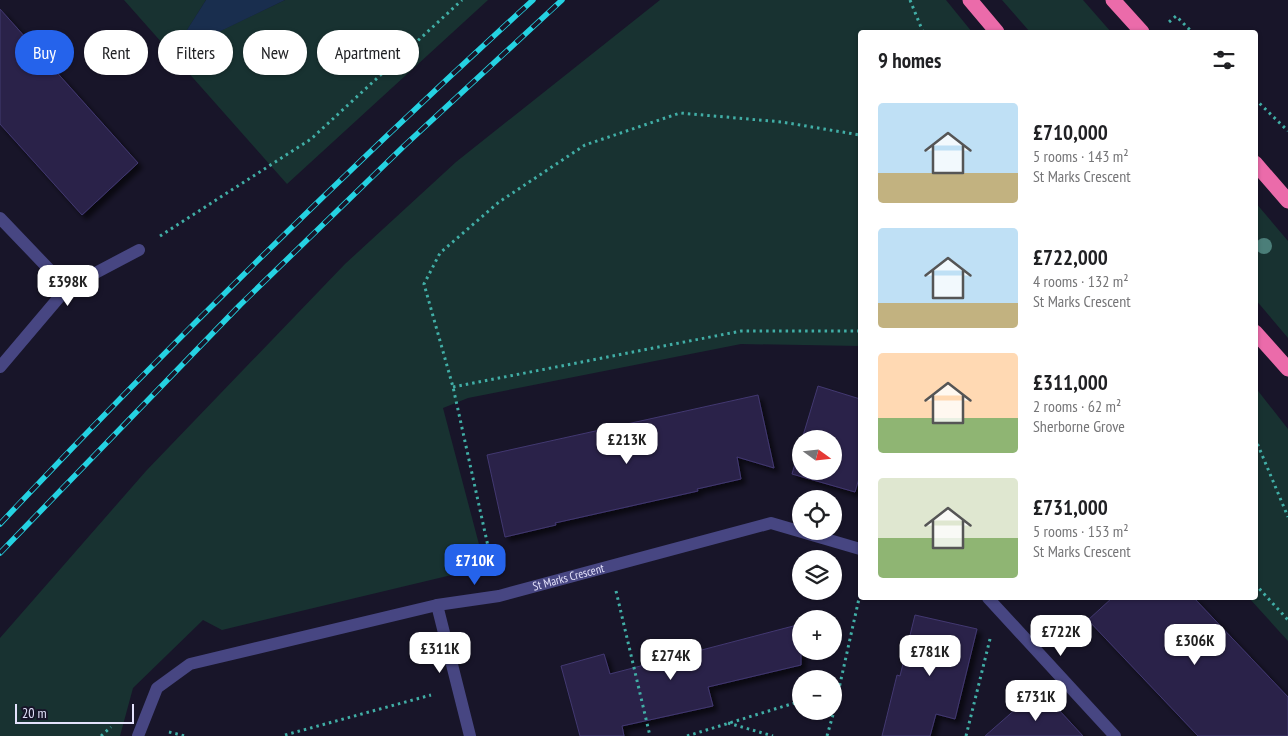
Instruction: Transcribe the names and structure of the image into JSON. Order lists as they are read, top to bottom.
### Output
{
  "streets": {
    "street": ["St Marks Crescent"]
  },
  "scale_bar": "20 m",
  "north": "right",
  "page": {
    "chip": [
      "Buy",
      "Rent",
      "Filters",
      "New",
      "Apartment"
    ],
    "heading": "9 homes",
    "list": [
      {
        "name": "£710,000",
        "note": "5 rooms · 143 m² · St Marks Crescent"
      },
      {
        "name": "£722,000",
        "note": "4 rooms · 132 m² · St Marks Crescent"
      },
      {
        "name": "£311,000",
        "note": "2 rooms · 62 m² · Sherborne Grove"
      },
      {
        "name": "£731,000",
        "note": "5 rooms · 153 m² · St Marks Crescent"
      }
    ],
    "price": [
      "£398K",
      "£213K",
      "£710K",
      "£722K",
      "£306K",
      "£311K",
      "£781K",
      "£274K",
      "£731K"
    ],
    "map_buttons": ["+", "−"],
    "scale": "20 m"
  }
}
